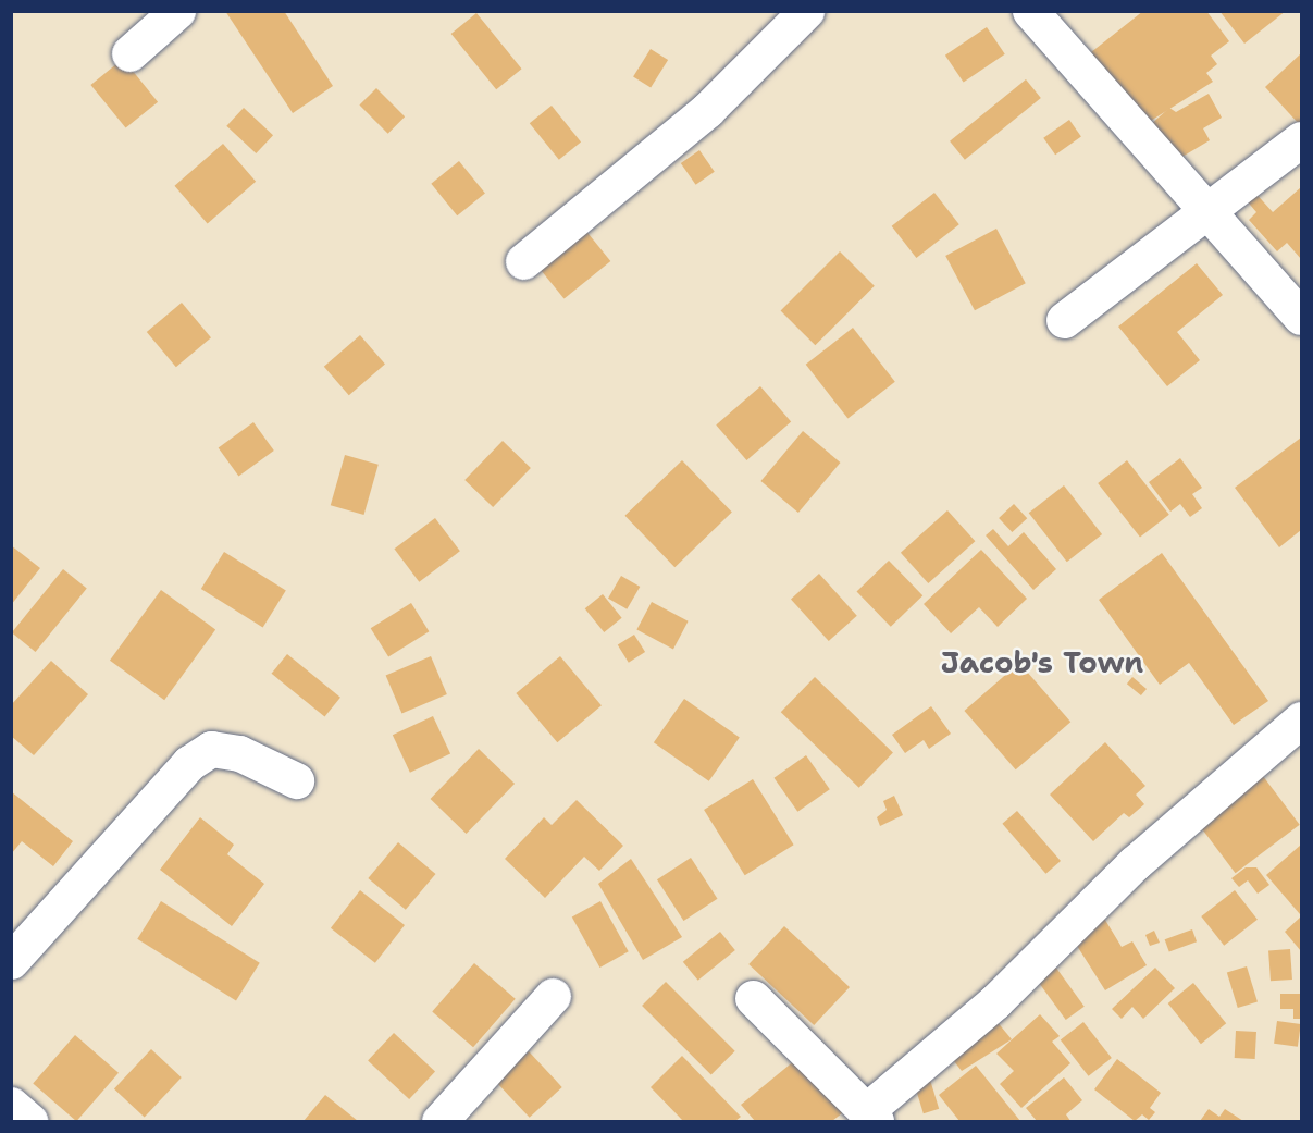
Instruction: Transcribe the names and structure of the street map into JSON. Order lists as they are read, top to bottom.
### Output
{
  "districts": ["Jacob's Town"]
}
